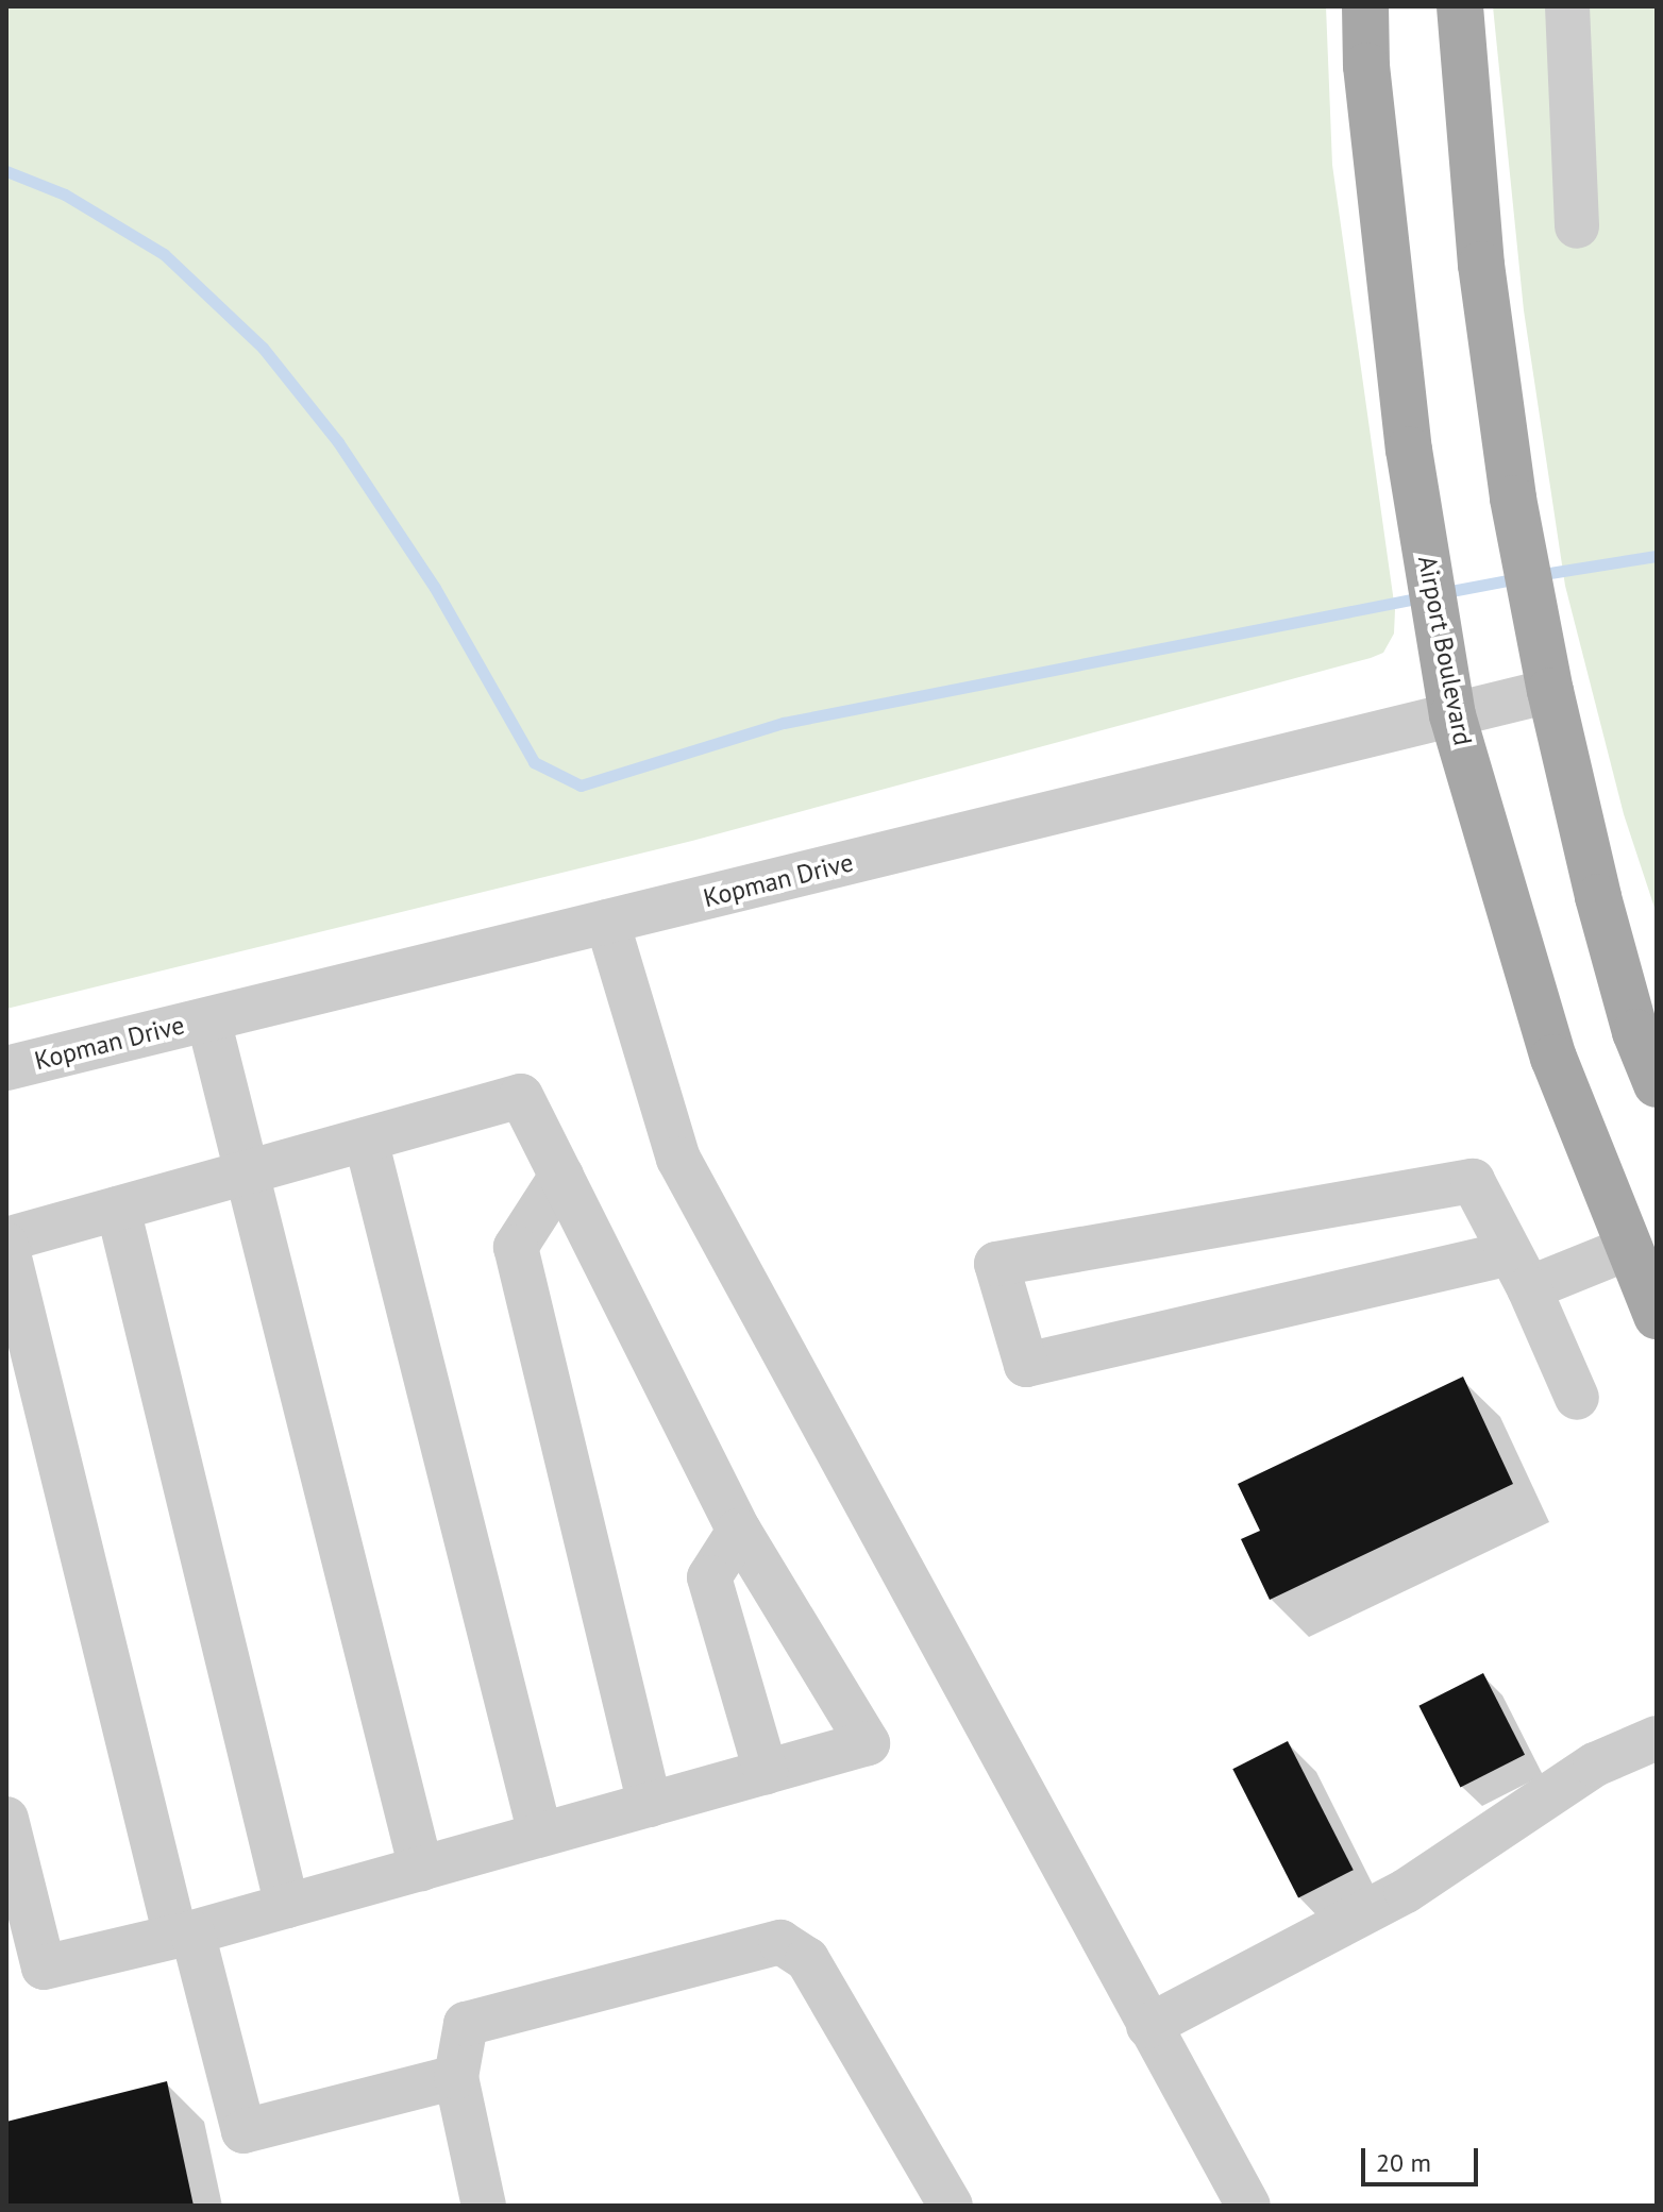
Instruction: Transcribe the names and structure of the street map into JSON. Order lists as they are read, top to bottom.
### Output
{
  "streets": {
    "main road": ["Airport Boulevard"],
    "street": ["Kopman Drive"]
  },
  "crossings": [
    ["Airport Boulevard", "Kopman Drive"]
  ],
  "scale_bar": "20 m"
}
